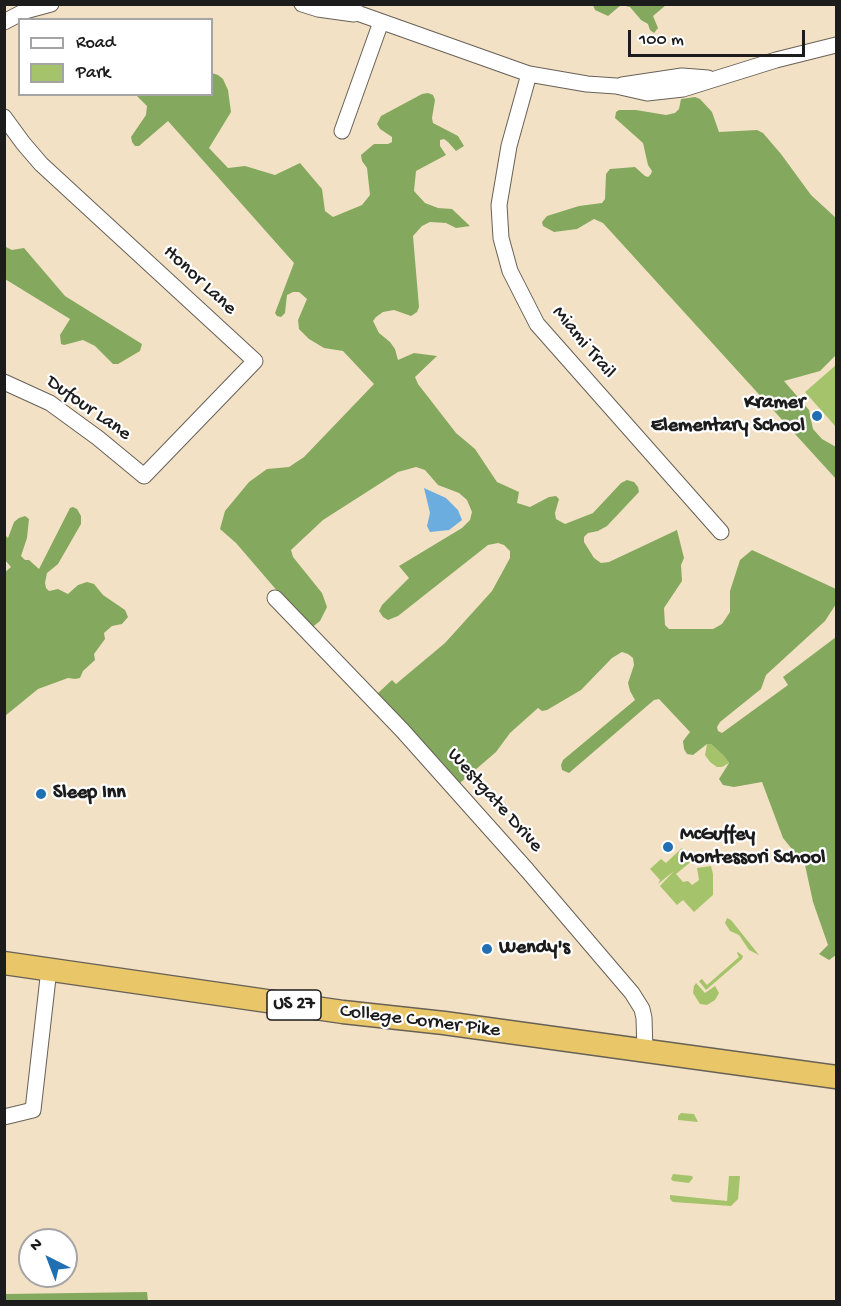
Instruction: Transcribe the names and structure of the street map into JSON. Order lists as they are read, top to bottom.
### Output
{
  "streets": {
    "highway": ["US 27", "College Corner Pike"],
    "street": [
      "Honor Lane",
      "Miami Trail",
      "Dufour Lane",
      "Westgate Drive"
    ]
  },
  "crossings": [
    ["Honor Lane", "Dufour Lane"],
    ["Westgate Drive", "College Corner Pike"]
  ],
  "places": [
    "Kramer Elementary School",
    "Sleep Inn",
    "McGuffey Montessori School",
    "Wendy's"
  ],
  "legend": ["Road", "Park"],
  "scale_bar": "100 m",
  "north": "top left"
}
